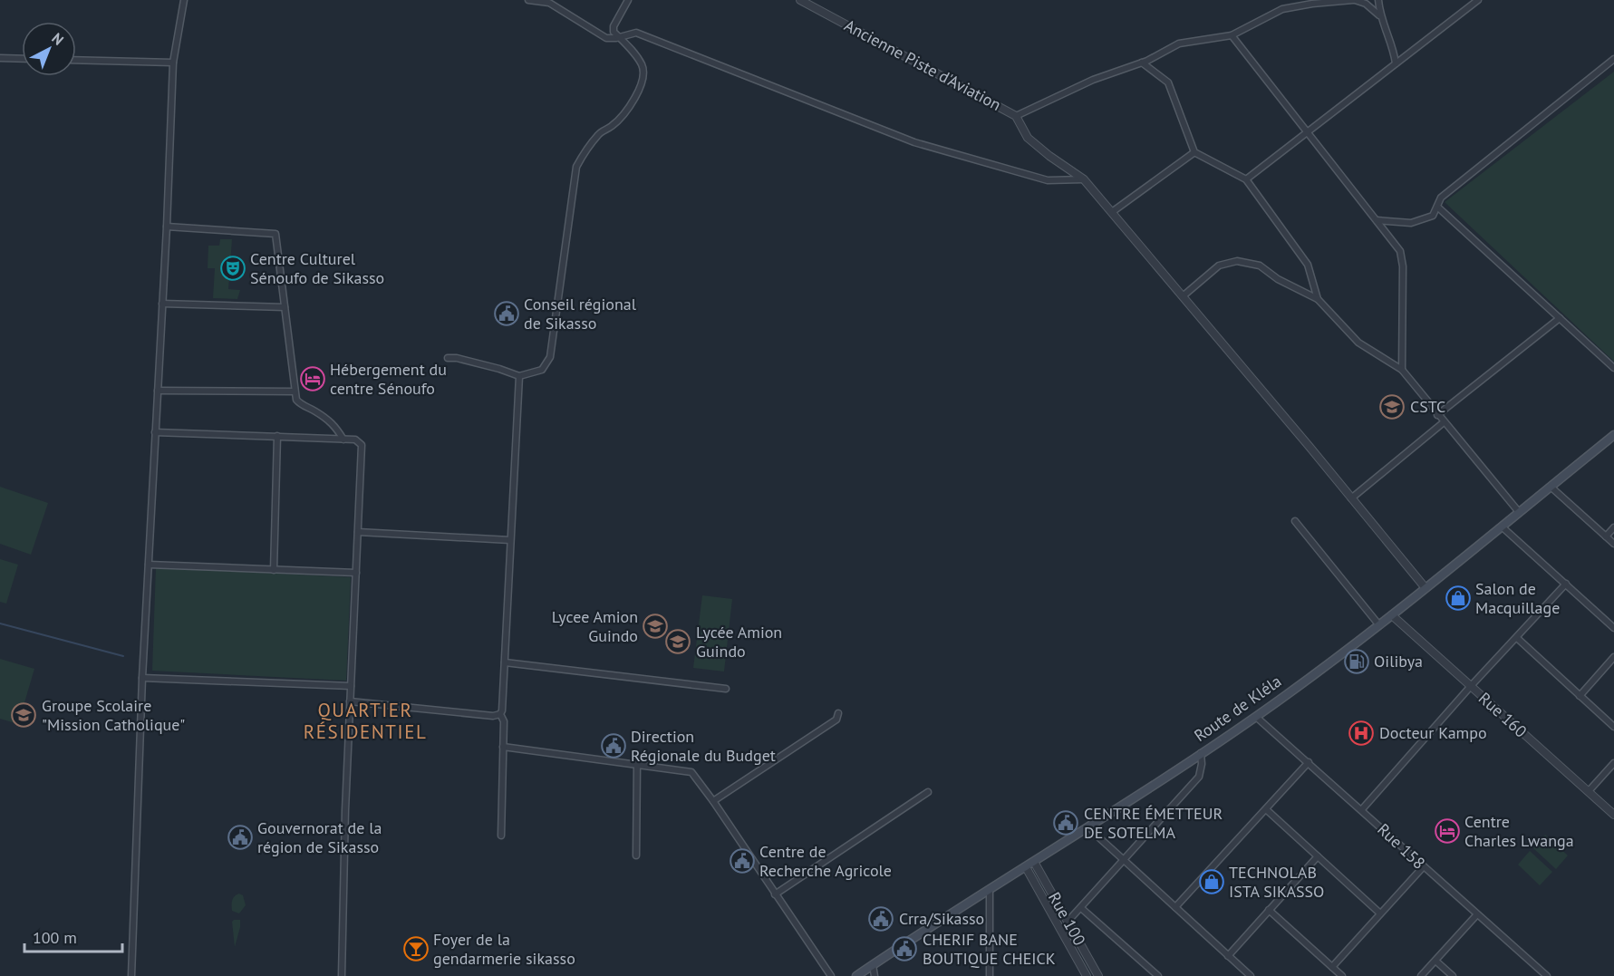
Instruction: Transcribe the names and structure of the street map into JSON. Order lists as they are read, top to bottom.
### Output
{
  "streets": {
    "main road": ["Route de Kléla"],
    "street": [
      "Ancienne Piste d'Aviation",
      "Rue 160",
      "Rue 158",
      "Rue 100"
    ]
  },
  "crossings": [
    ["Route de Kléla", "Rue 160"],
    ["Route de Kléla", "Rue 158"],
    ["Route de Kléla", "Rue 100"]
  ],
  "districts": ["QUARTIER RÉSIDENTIEL"],
  "places": {
    "theatre": ["Centre Culturel Sénoufo de Sikasso"],
    "public building": [
      "Conseil régional de Sikasso",
      "Direction Régionale du Budget",
      "CENTRE ÉMETTEUR DE SOTELMA",
      "Gouvernorat de la région de Sikasso",
      "Centre de Recherche Agricole",
      "Crra/Sikasso",
      "CHERIF BANE BOUTIQUE CHEICK"
    ],
    "hotel": ["Hébergement du centre Sénoufo", "Centre Charles Lwanga"],
    "school or university": [
      "CSTC",
      "Lycee Amion Guindo",
      "Lycée Amion Guindo",
      "Groupe Scolaire \"Mission Catholique\""
    ],
    "shop": ["Salon de Macquillage", "TECHNOLAB ISTA SIKASSO"],
    "fuel station": ["Oilibya"],
    "hospital": ["Docteur Kampo"],
    "bar": ["Foyer de la gendarmerie sikasso"]
  },
  "scale_bar": "100 m",
  "north": "top right"
}
